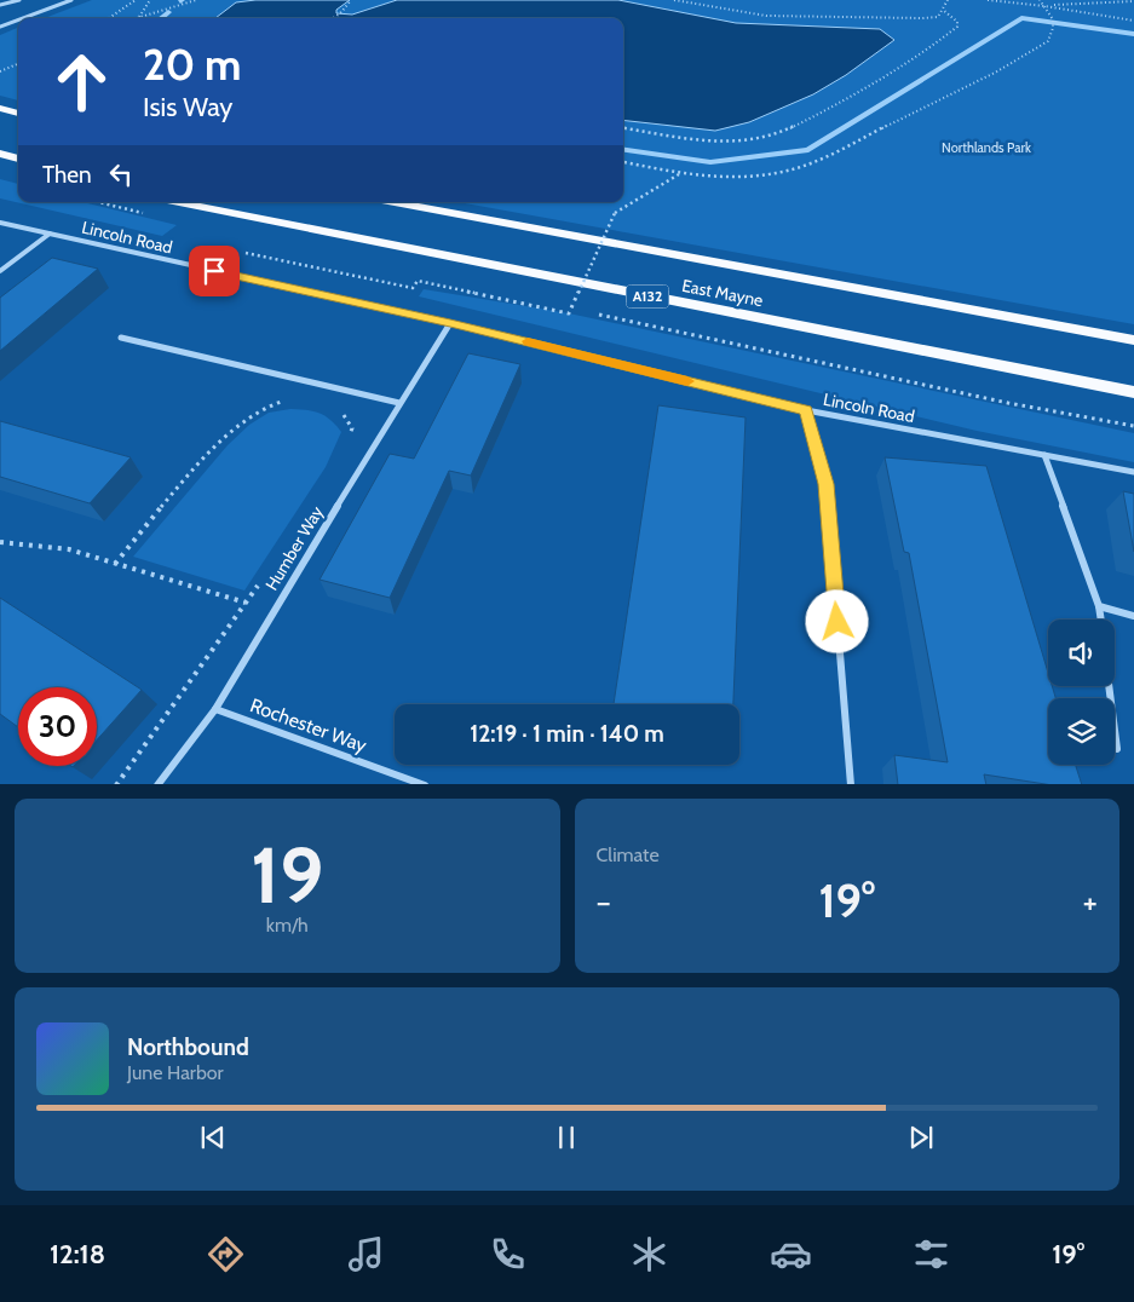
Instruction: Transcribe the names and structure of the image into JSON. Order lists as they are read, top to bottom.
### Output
{
  "streets": {
    "main road": ["East Mayne", "A132"],
    "street": ["Lincoln Road", "Humber Way", "Rochester Way"]
  },
  "crossings": [
    ["Lincoln Road", "Humber Way"],
    ["Humber Way", "Rochester Way"]
  ],
  "parks": ["Northlands Park"],
  "page": {
    "turn": ["20 m", "Isis Way"],
    "then": "Then",
    "limit": "30",
    "trip": "12:19 · 1 min · 140 m",
    "tile": [
      ["19", "km/h"],
      "Climate"
    ],
    "heat": ["−", "19°", "+"],
    "song": ["Northbound", "June Harbor"],
    "tabs": ["12:18", "19°"]
  }
}
